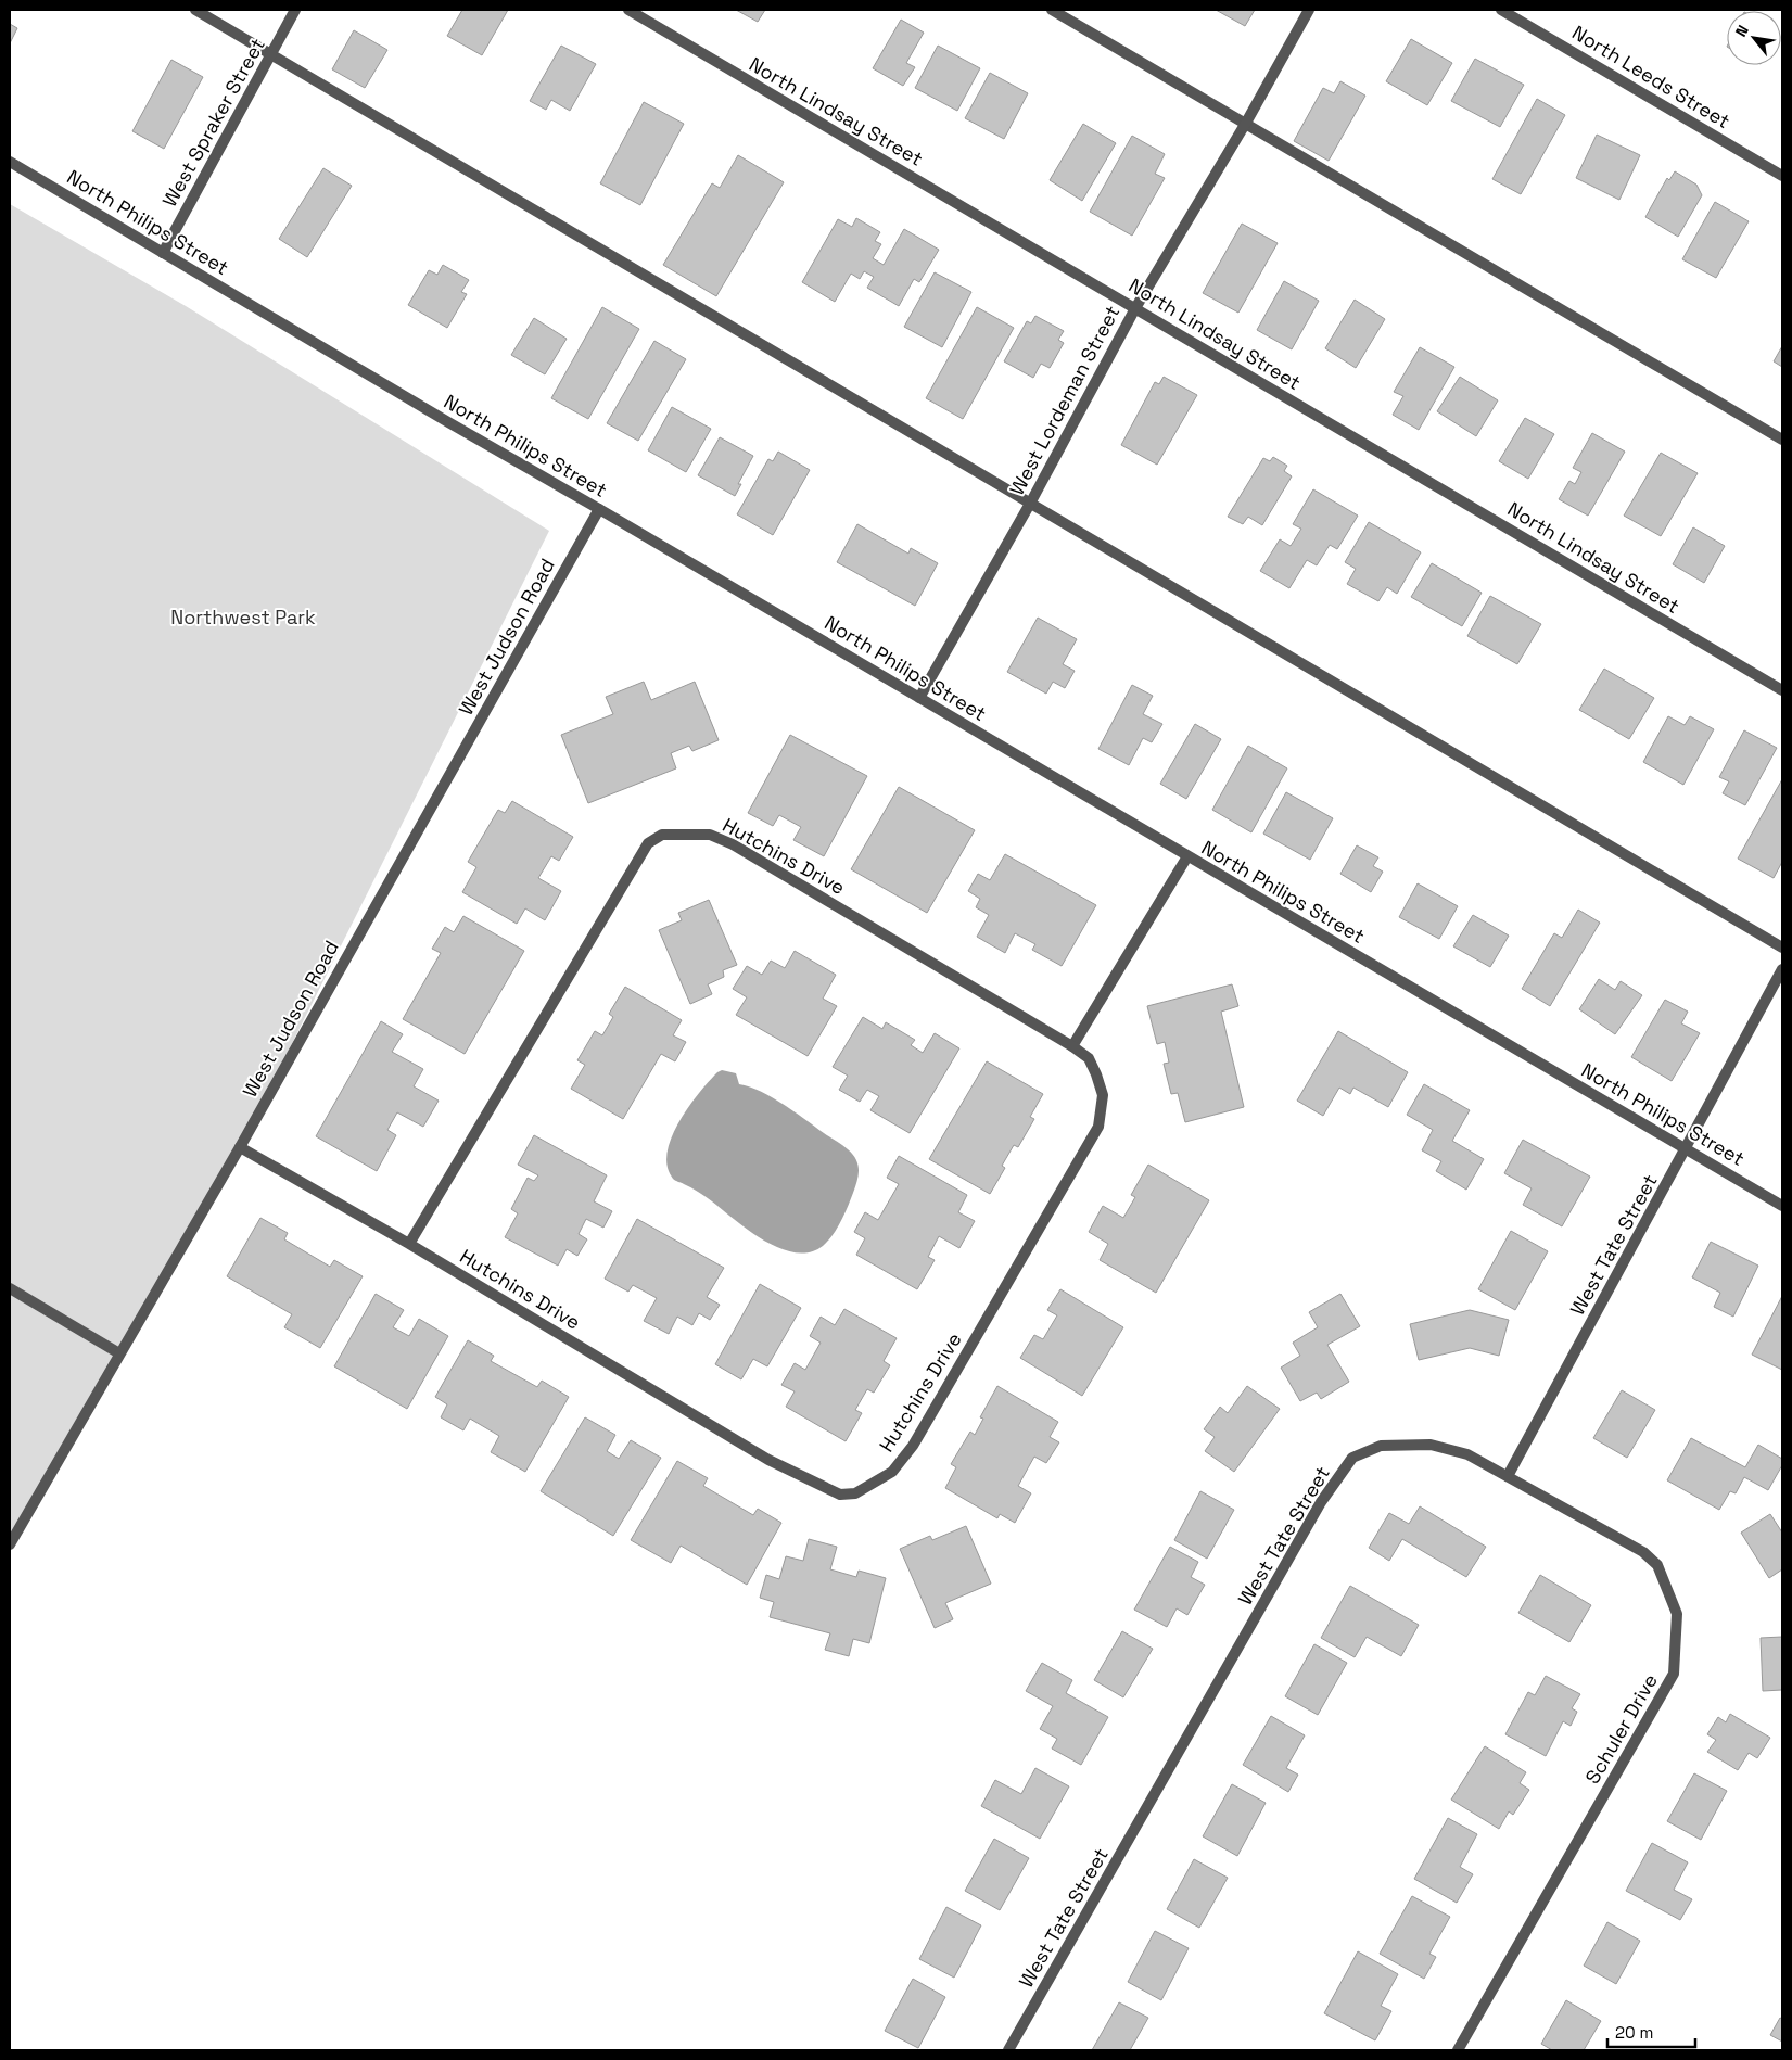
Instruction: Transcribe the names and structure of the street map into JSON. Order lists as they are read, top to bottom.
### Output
{
  "streets": {
    "street": [
      "North Leeds Street",
      "North Lindsay Street",
      "West Spraker Street",
      "North Philips Street",
      "West Lordeman Street",
      "West Judson Road",
      "Hutchins Drive",
      "West Tate Street",
      "Schuler Drive"
    ]
  },
  "crossings": [
    ["North Lindsay Street", "West Lordeman Street"],
    ["West Spraker Street", "North Philips Street"],
    ["North Philips Street", "West Lordeman Street"],
    ["North Philips Street", "West Judson Road"],
    ["North Philips Street", "West Tate Street"],
    ["West Judson Road", "Hutchins Drive"],
    ["West Tate Street", "Schuler Drive"]
  ],
  "parks": ["Northwest Park"],
  "scale_bar": "20 m",
  "north": "top left"
}
